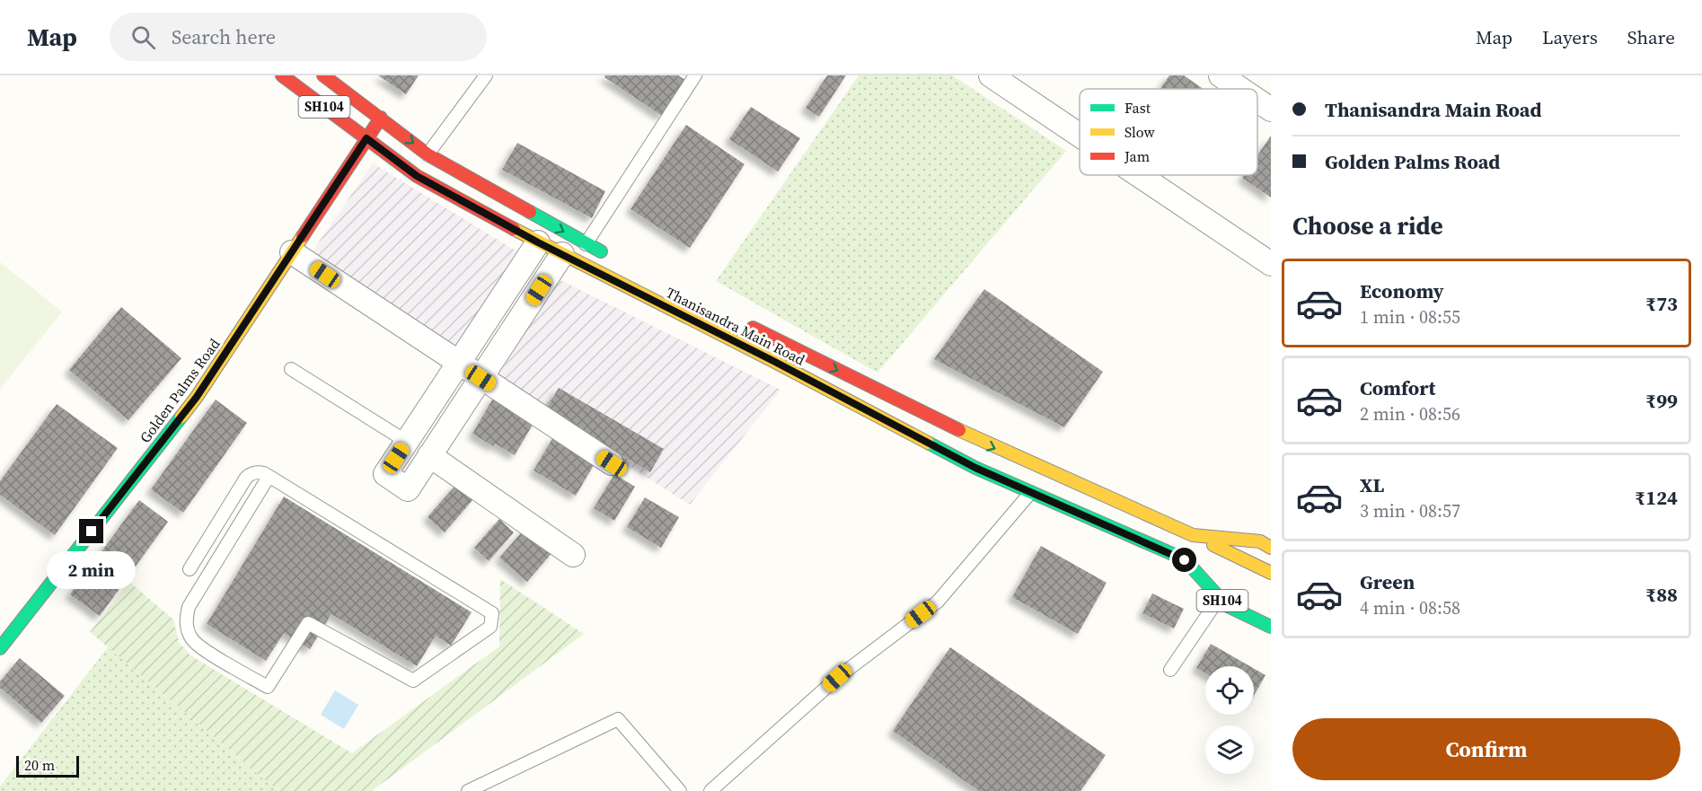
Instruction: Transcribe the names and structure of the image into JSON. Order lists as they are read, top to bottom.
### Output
{
  "streets": {
    "main road": ["SH104", "Thanisandra Main Road", "Golden Palms Road"]
  },
  "crossings": [
    ["SH104", "Thanisandra Main Road"],
    ["SH104", "Golden Palms Road"],
    ["Thanisandra Main Road", "Golden Palms Road"]
  ],
  "legend": ["Fast", "Slow", "Jam"],
  "scale_bar": "20 m",
  "page": {
    "header": "Map",
    "search": "Search here",
    "nav": ["Map", "Layers", "Share"],
    "banner": ["Thanisandra Main Road", "Golden Palms Road"],
    "heading": "Choose a ride",
    "list": [
      {
        "name": "Economy",
        "note": "1 min · 08:55",
        "value": "₹73"
      },
      {
        "name": "Comfort",
        "note": "2 min · 08:56",
        "value": "₹99"
      },
      {
        "name": "XL",
        "note": "3 min · 08:57",
        "value": "₹124"
      },
      {
        "name": "Green",
        "note": "4 min · 08:58",
        "value": "₹88"
      }
    ],
    "bubble": "2 min",
    "buttons": "Confirm",
    "scale": "20 m"
  }
}
